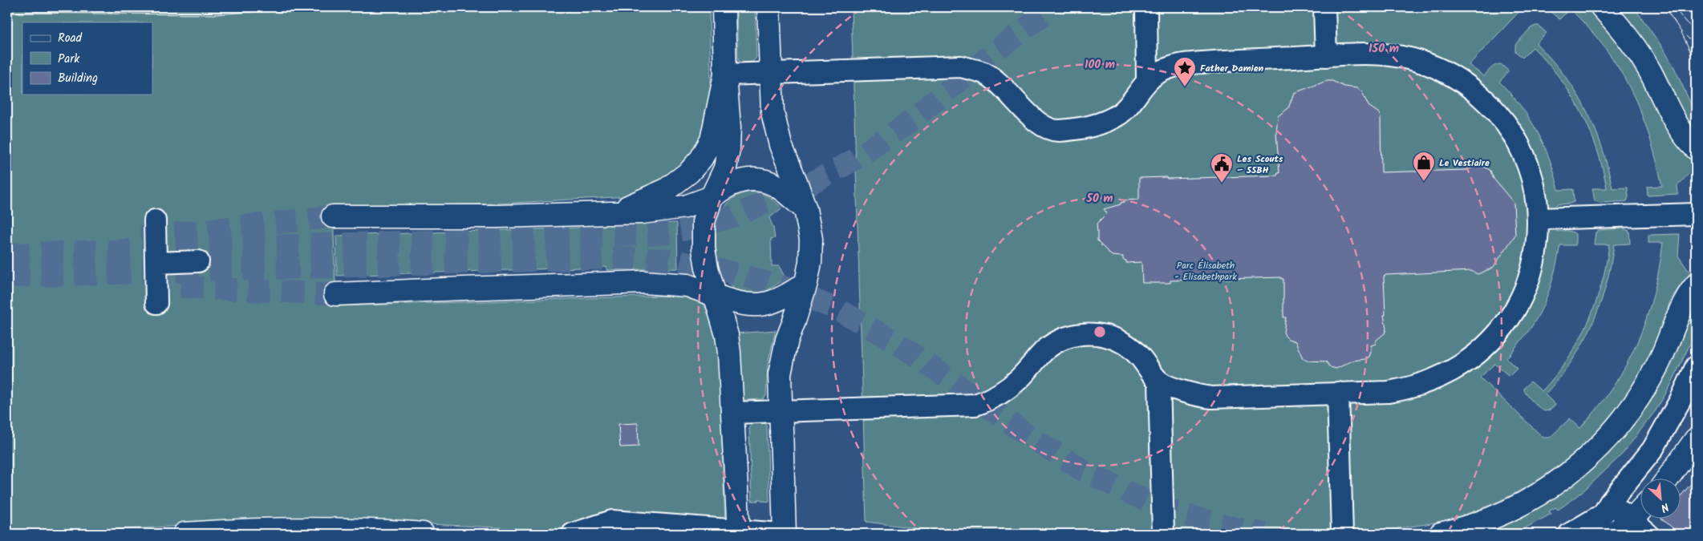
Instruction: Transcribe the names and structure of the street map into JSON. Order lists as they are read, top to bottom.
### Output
{
  "parks": ["Parc Élisabeth - Elisabethpark"],
  "places": {
    "place": ["Father Damien"],
    "shop": ["Le Vestiaire"],
    "public building": ["Les Scouts – 55BH"]
  },
  "legend": ["Road", "Park", "Building"],
  "north": "bottom right",
  "rings": ["150 m", "100 m", "50 m"]
}
